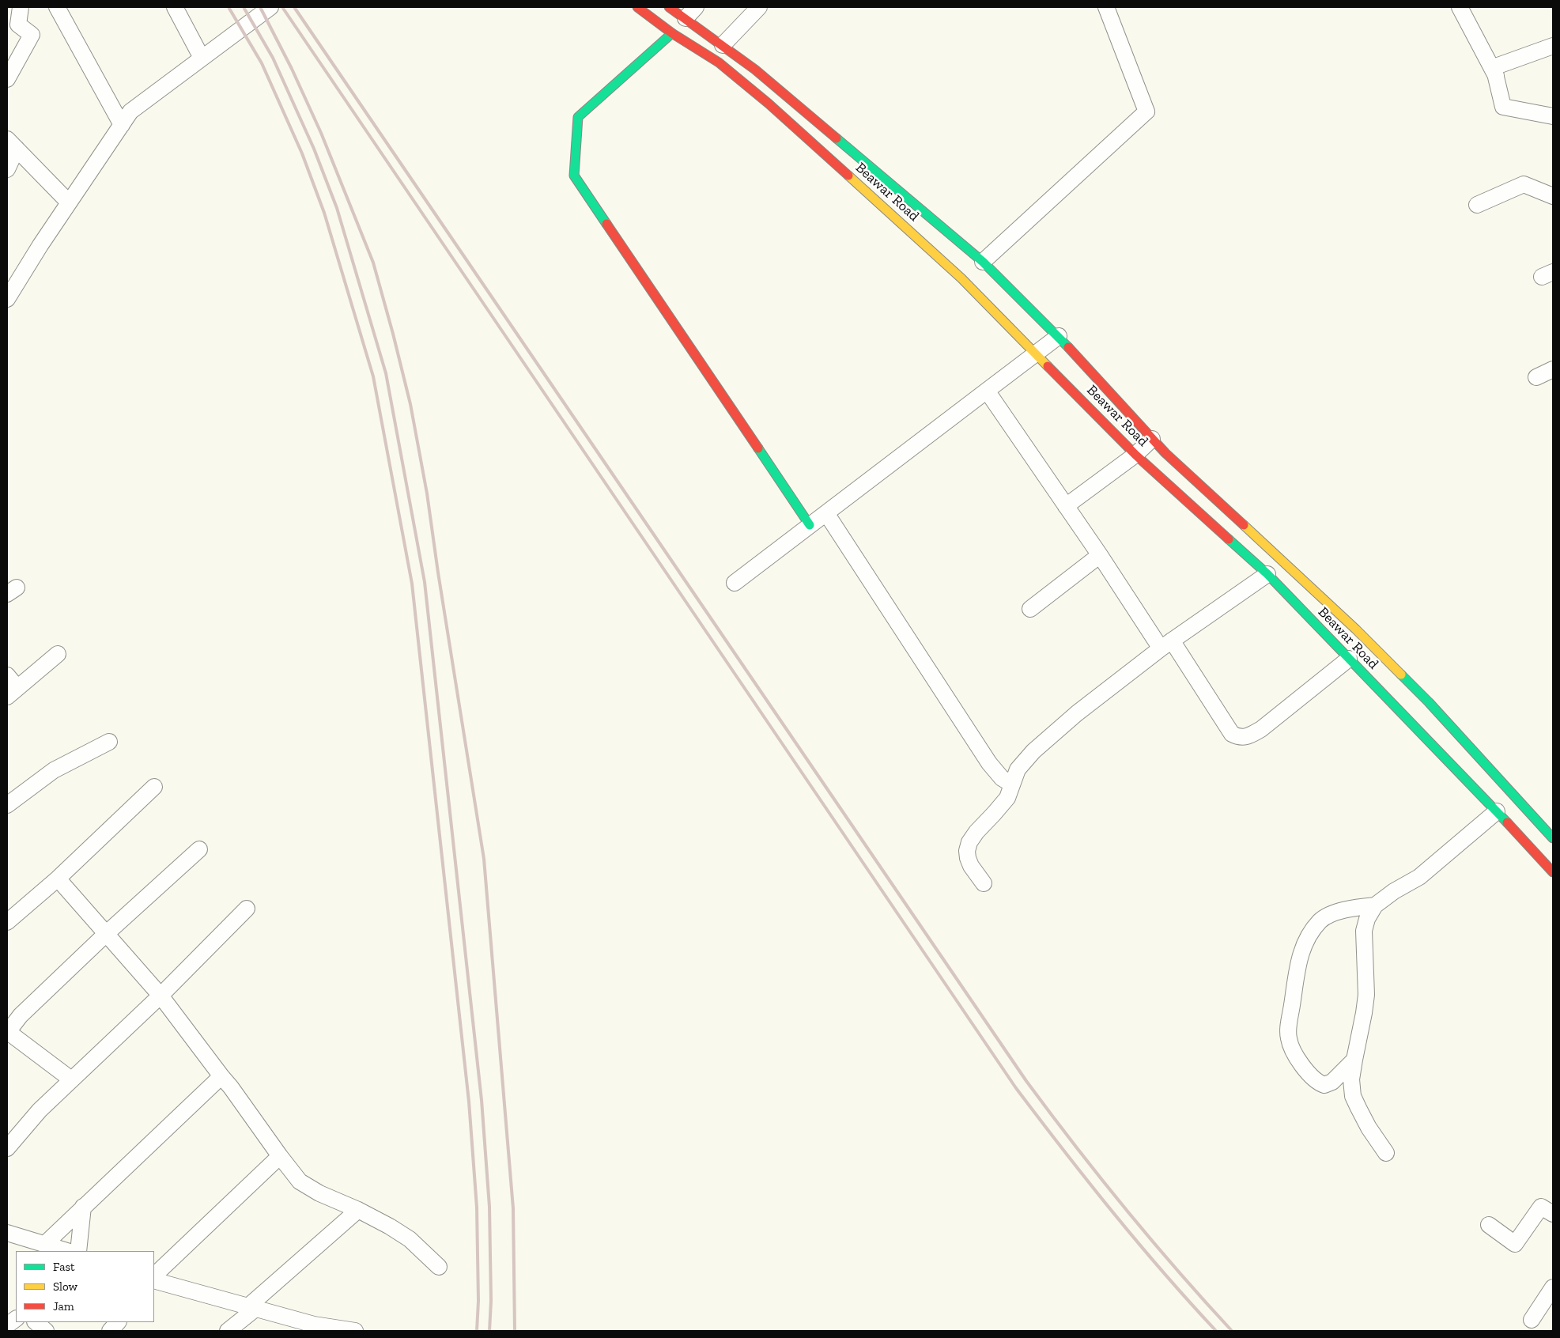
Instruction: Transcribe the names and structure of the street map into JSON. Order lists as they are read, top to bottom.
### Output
{
  "streets": {
    "main road": ["Beawar Road"]
  },
  "legend": ["Fast", "Slow", "Jam"]
}
